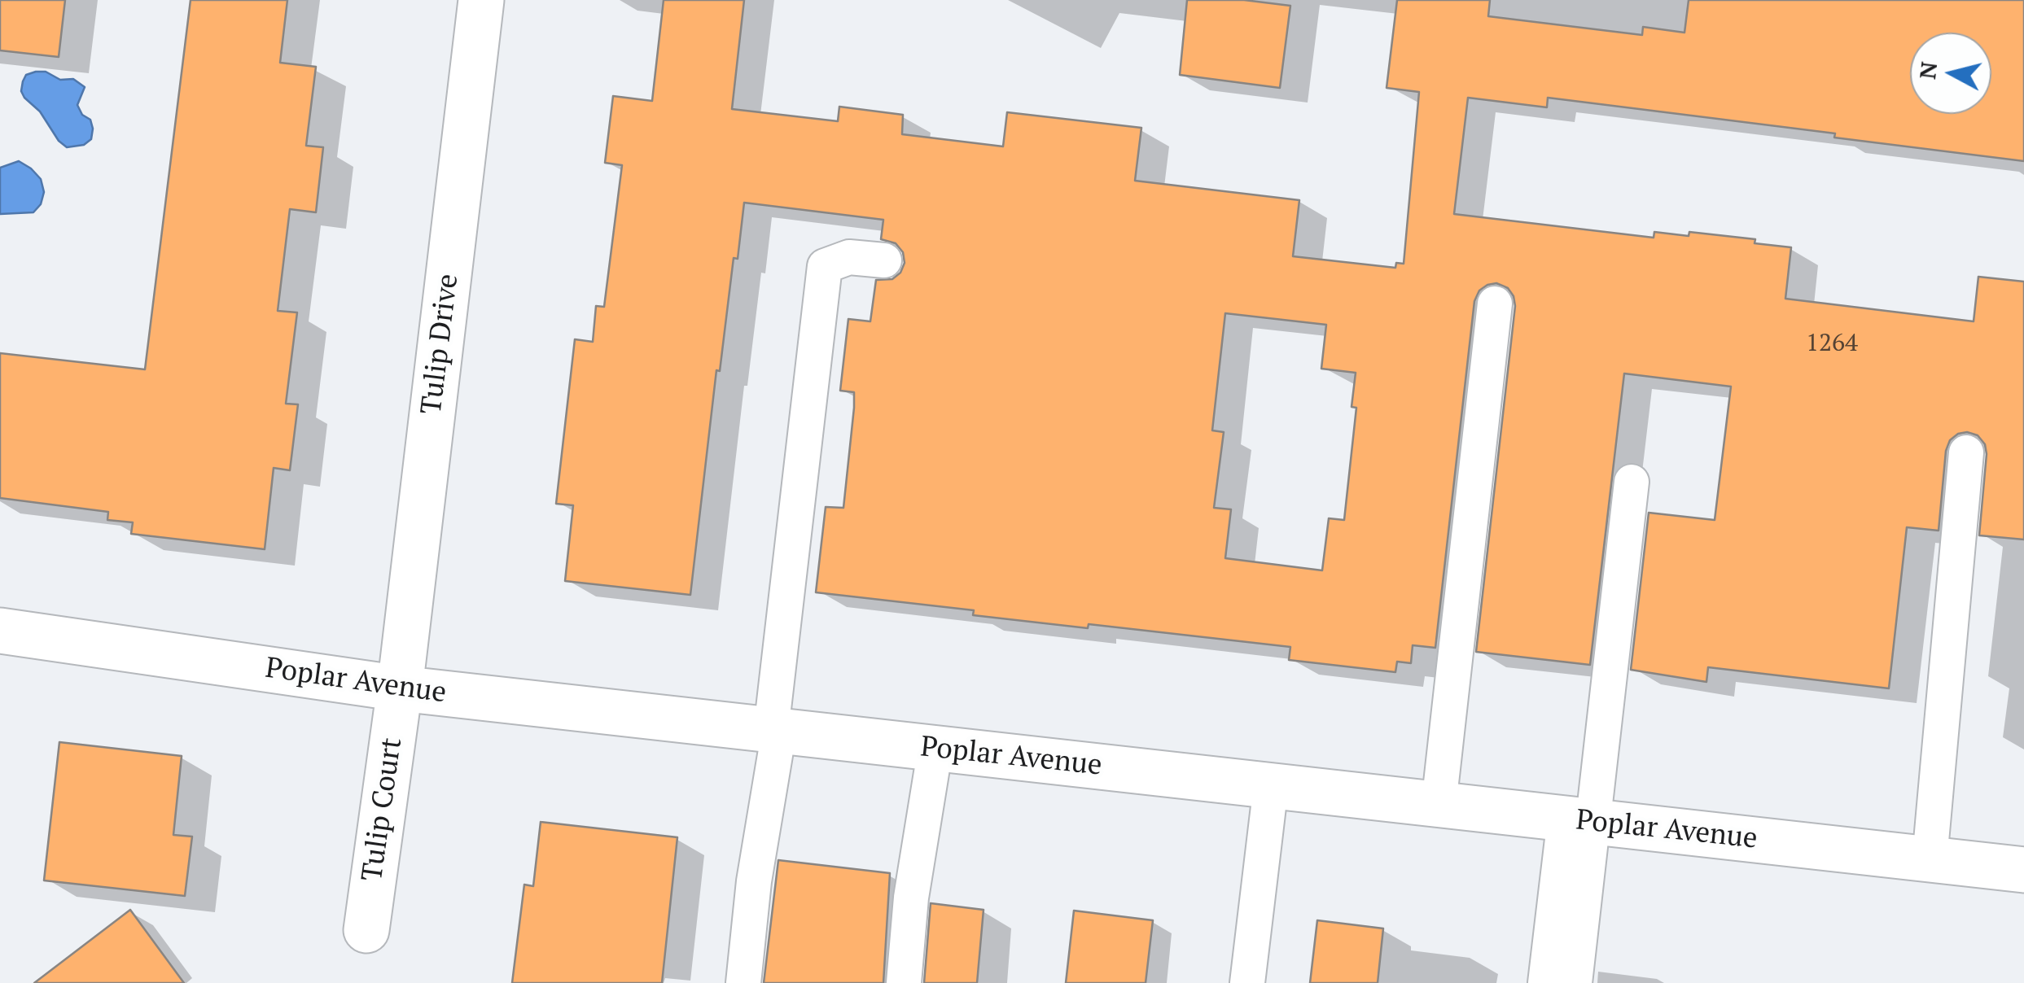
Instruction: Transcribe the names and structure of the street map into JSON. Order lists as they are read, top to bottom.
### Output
{
  "streets": {
    "street": ["Tulip Drive", "Poplar Avenue", "Tulip Court"]
  },
  "crossings": [
    ["Tulip Drive", "Poplar Avenue"],
    ["Tulip Drive", "Tulip Court"],
    ["Poplar Avenue", "Tulip Court"]
  ],
  "house_numbers": ["1264"],
  "north": "left"
}
